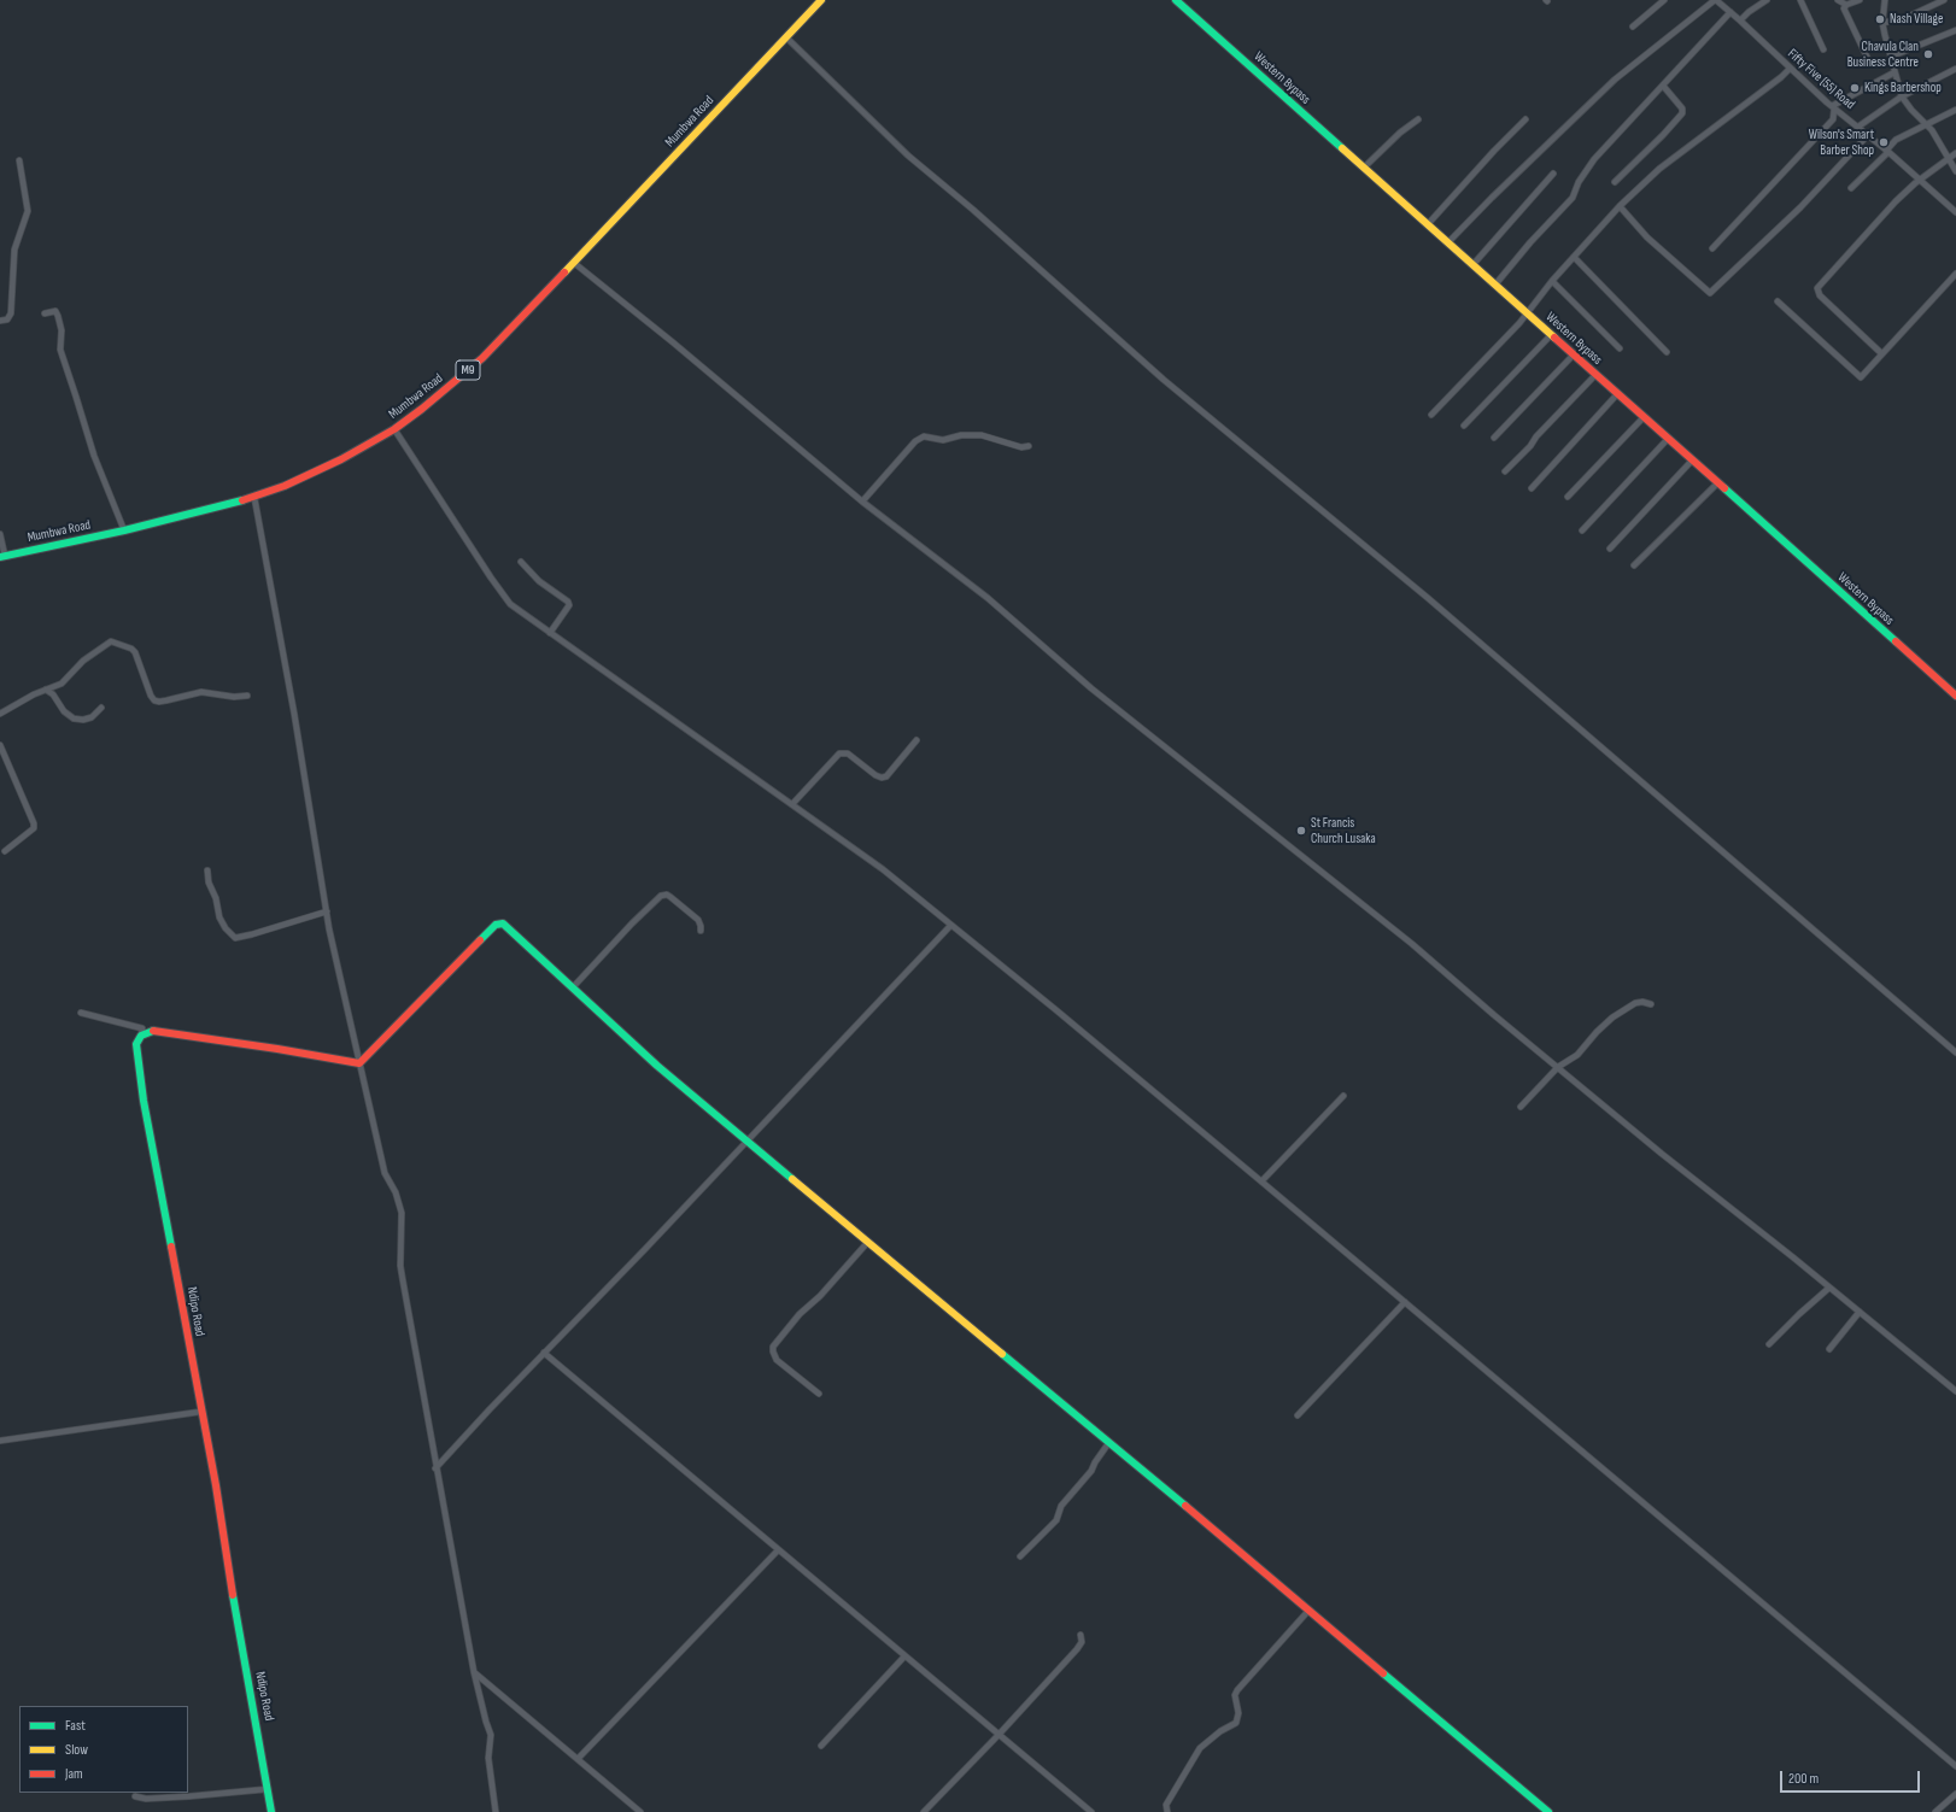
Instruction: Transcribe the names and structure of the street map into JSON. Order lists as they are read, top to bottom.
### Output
{
  "streets": {
    "street": [
      "Western Bypass",
      "Fifty Five (55) Road",
      "Mumbwa Road",
      "M9",
      "Ndipo Road"
    ]
  },
  "places": [
    "Nash Village",
    "Chavula Clan Business Centre",
    "Kings Barbershop",
    "Wilson's Smart Barber Shop",
    "St Francis Church Lusaka"
  ],
  "legend": ["Fast", "Slow", "Jam"],
  "scale_bar": "200 m"
}
